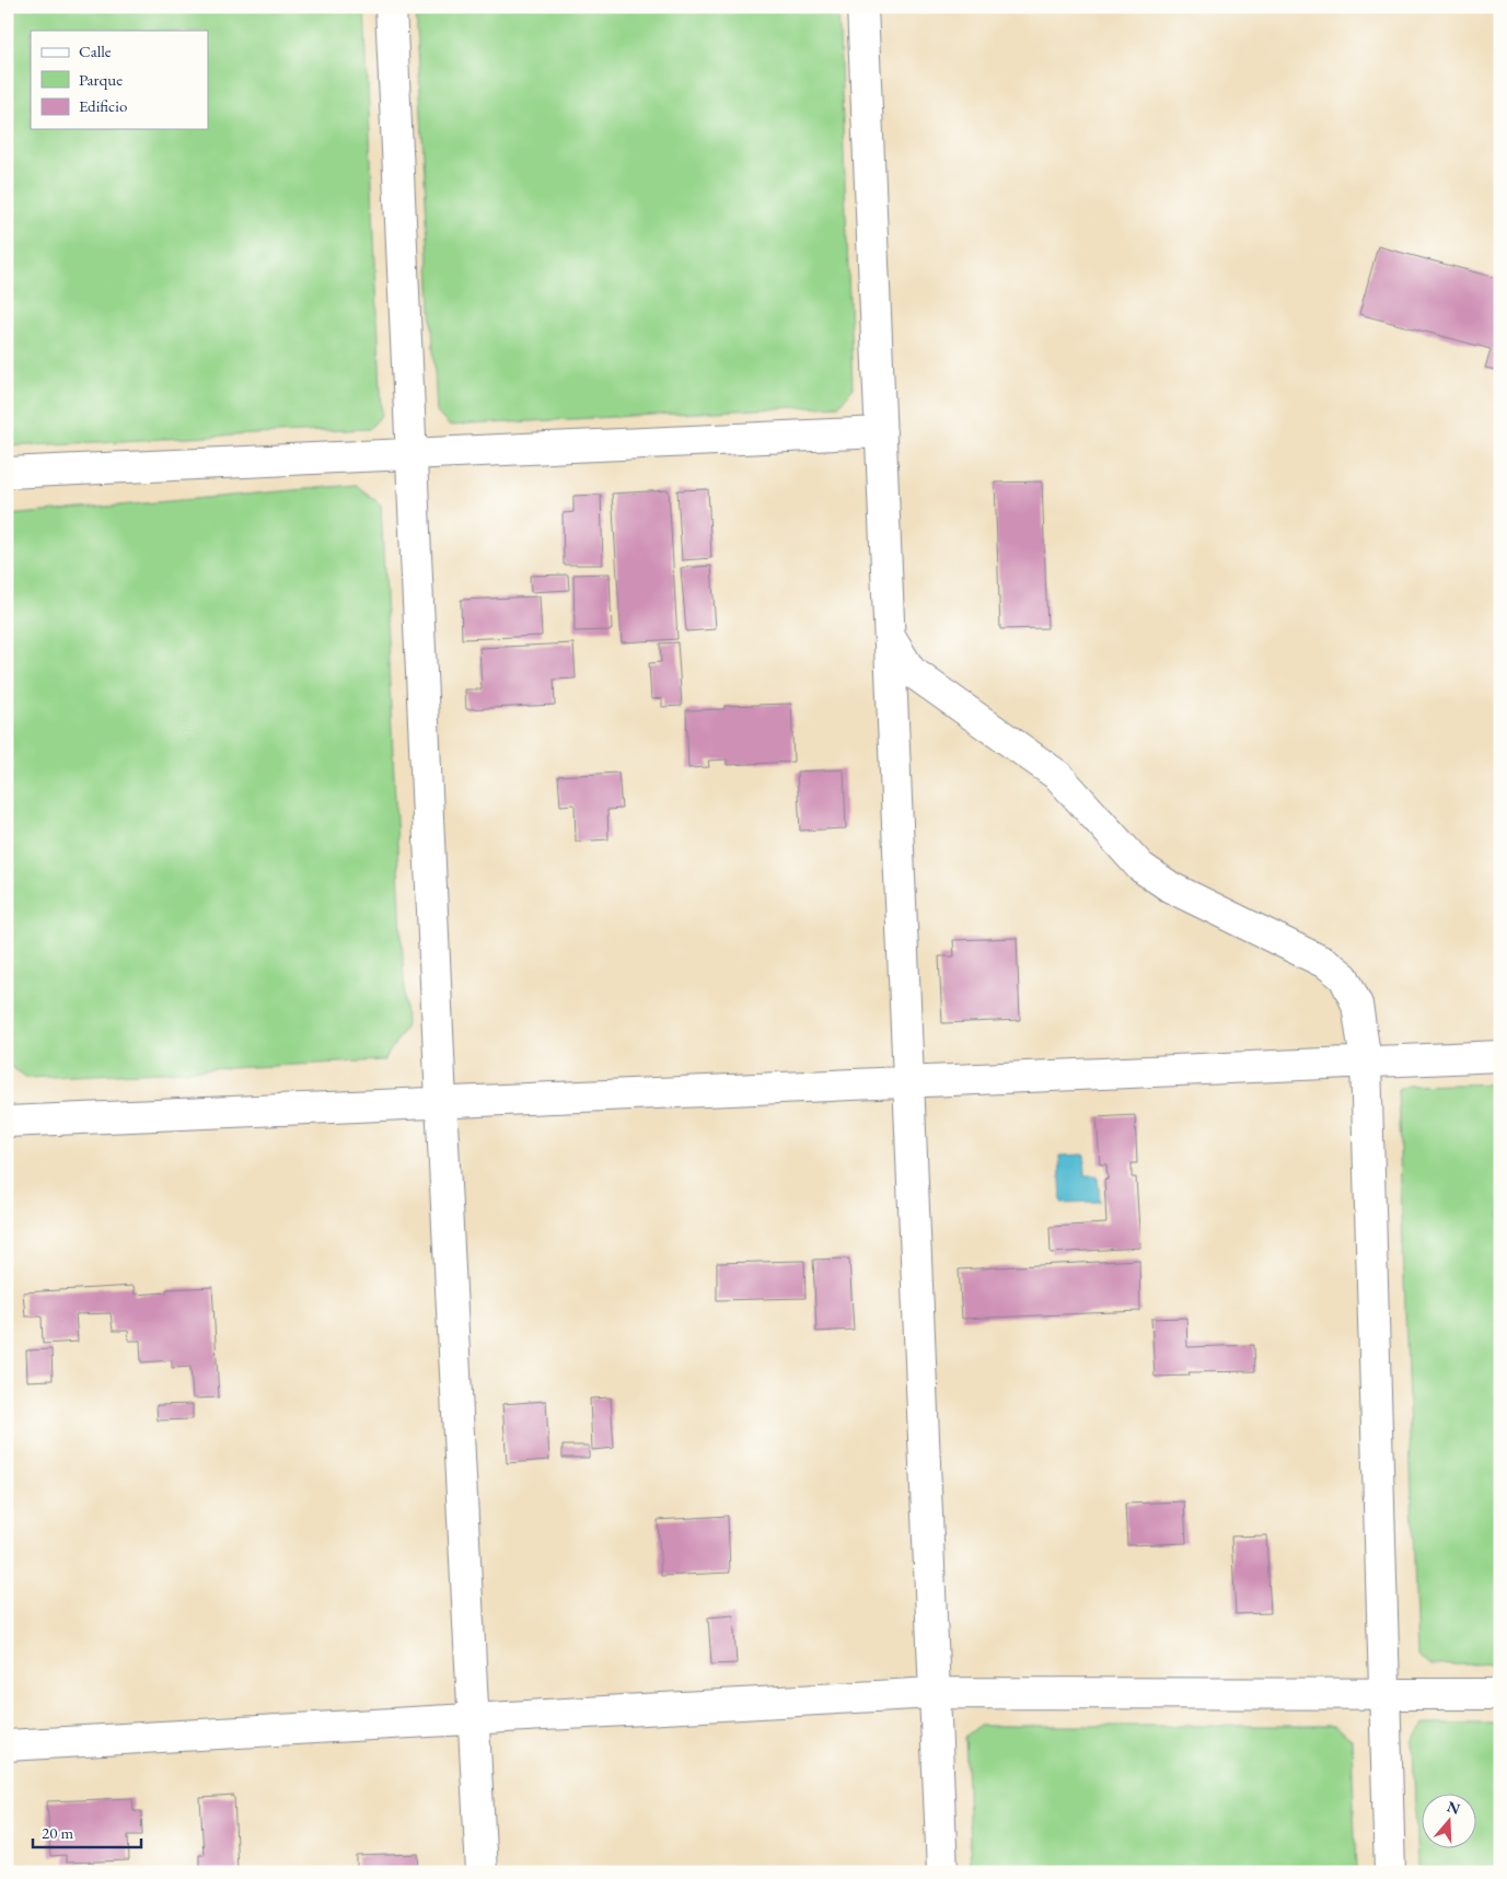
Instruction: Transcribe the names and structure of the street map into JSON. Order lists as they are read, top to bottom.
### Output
{
  "legend": ["Calle", "Parque", "Edificio"],
  "scale_bar": "20 m",
  "north": "top"
}
